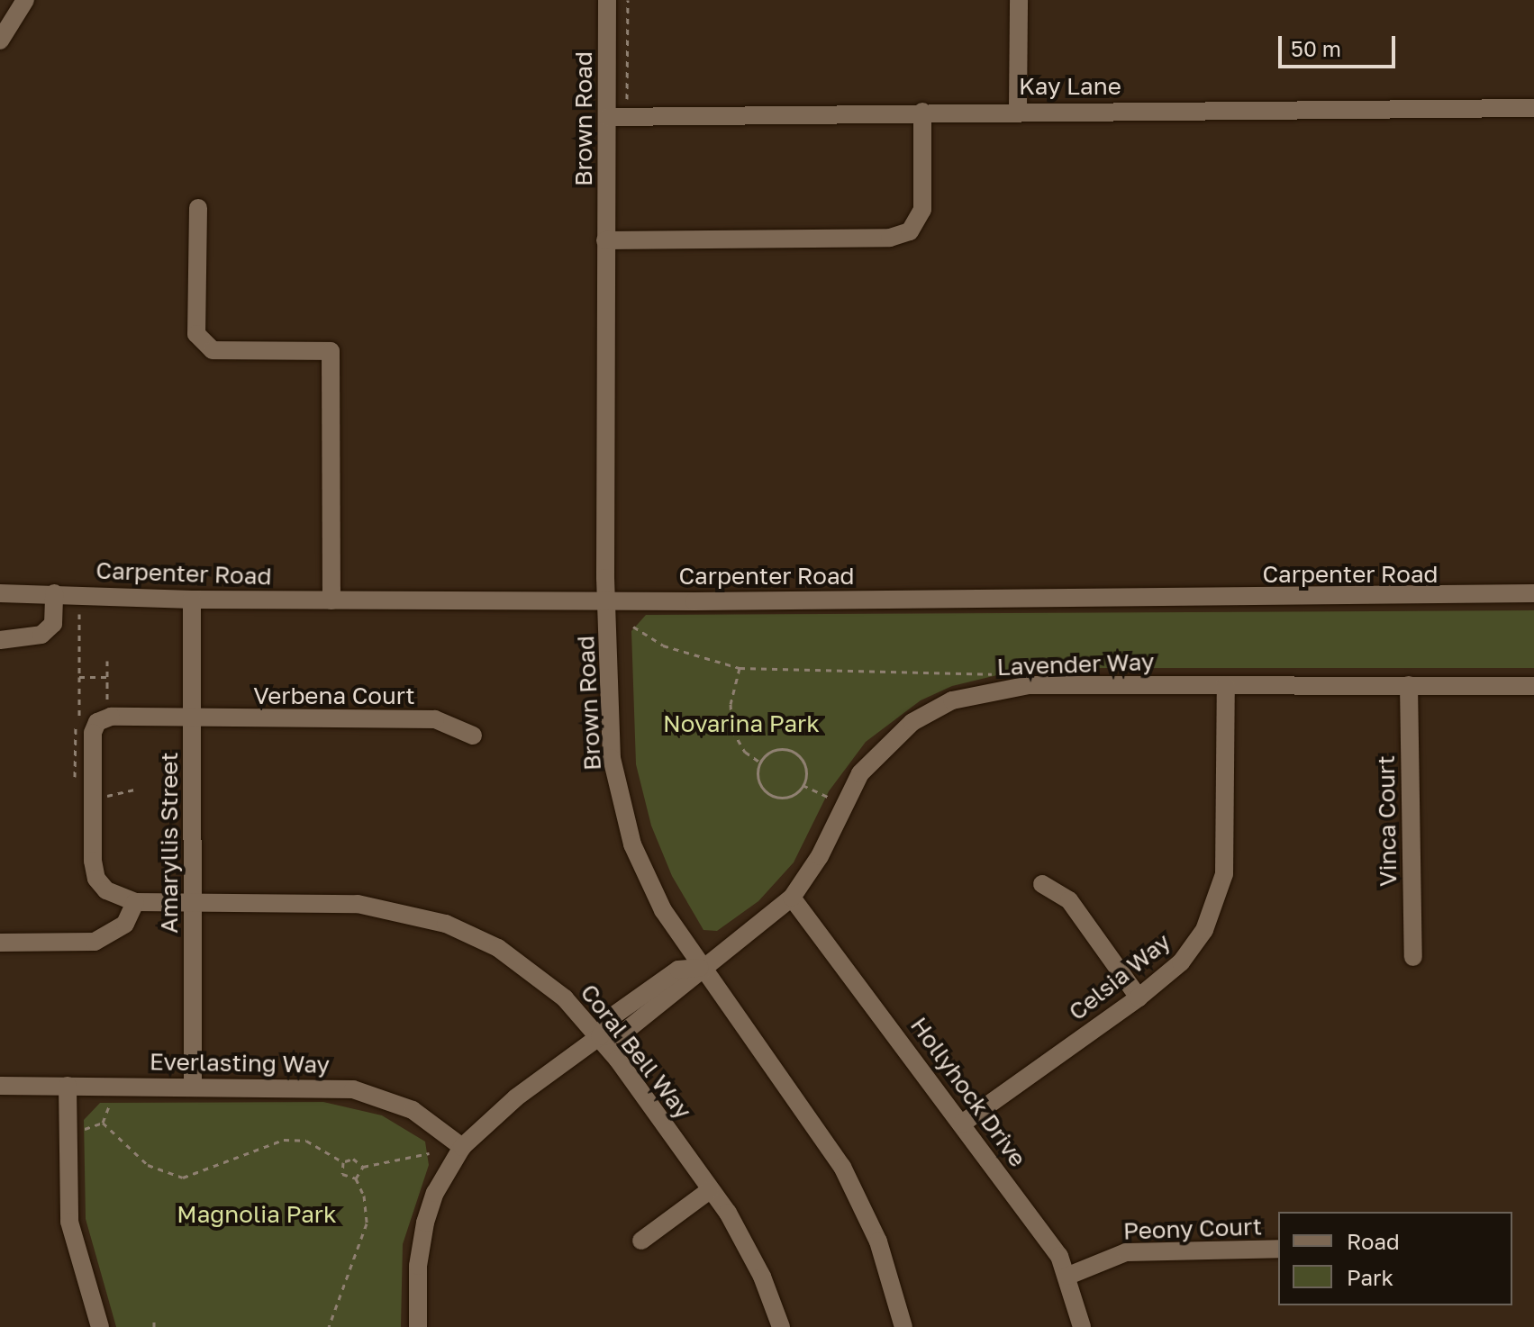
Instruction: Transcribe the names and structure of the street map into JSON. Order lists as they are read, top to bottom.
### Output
{
  "streets": {
    "street": [
      "Kay Lane",
      "Brown Road",
      "Carpenter Road",
      "Lavender Way",
      "Verbena Court",
      "Vinca Court",
      "Amaryllis Street",
      "Celsia Way",
      "Coral Bell Way",
      "Everlasting Way",
      "Hollyhock Drive",
      "Peony Court"
    ]
  },
  "crossings": [
    ["Kay Lane", "Brown Road"],
    ["Brown Road", "Carpenter Road"],
    ["Brown Road", "Lavender Way"],
    ["Carpenter Road", "Amaryllis Street"],
    ["Lavender Way", "Vinca Court"],
    ["Lavender Way", "Celsia Way"],
    ["Lavender Way", "Coral Bell Way"],
    ["Lavender Way", "Everlasting Way"],
    ["Lavender Way", "Hollyhock Drive"],
    ["Verbena Court", "Amaryllis Street"],
    ["Verbena Court", "Coral Bell Way"],
    ["Amaryllis Street", "Coral Bell Way"],
    ["Amaryllis Street", "Everlasting Way"],
    ["Celsia Way", "Hollyhock Drive"],
    ["Hollyhock Drive", "Peony Court"]
  ],
  "parks": ["Novarina Park", "Magnolia Park"],
  "legend": ["Road", "Park"],
  "scale_bar": "50 m"
}
